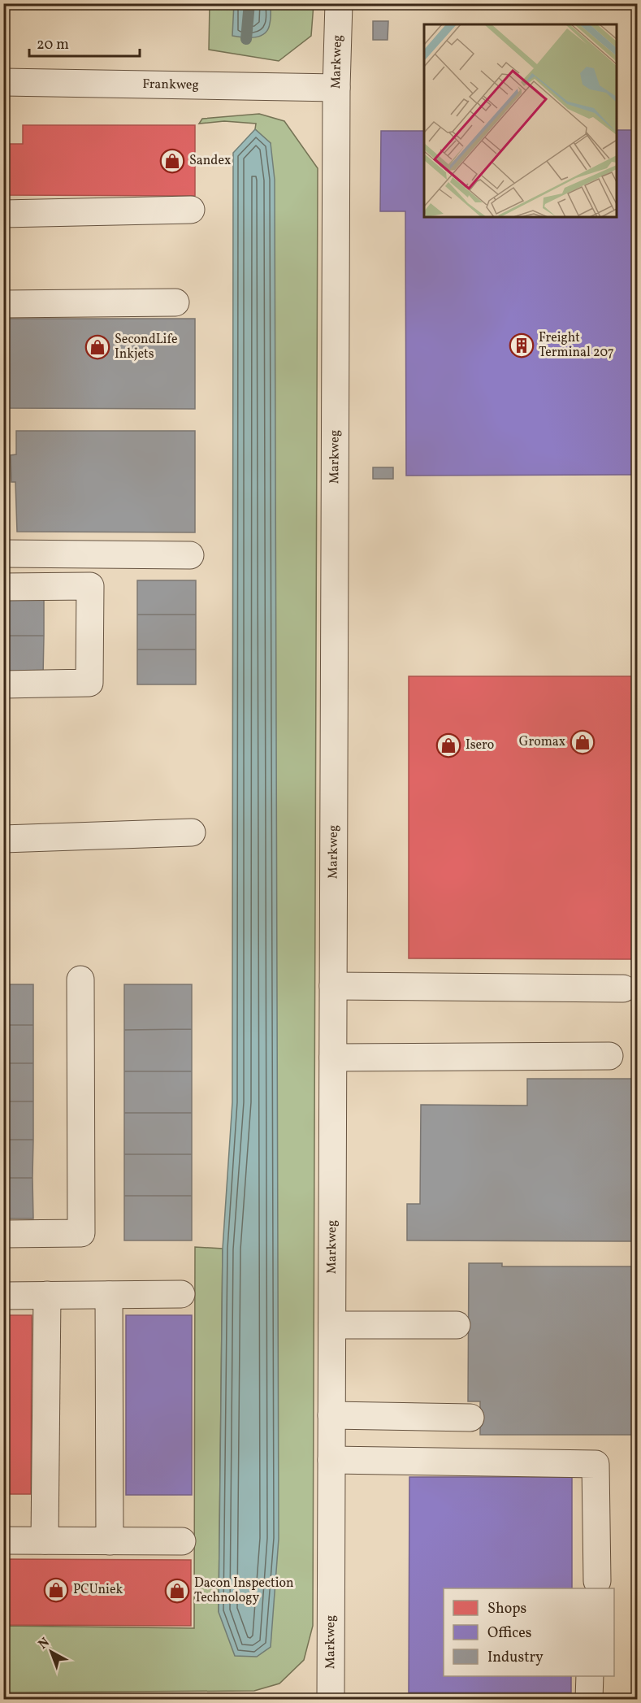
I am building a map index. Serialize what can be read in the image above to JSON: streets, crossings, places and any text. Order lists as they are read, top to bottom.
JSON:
{
  "streets": {
    "street": ["Markweg", "Frankweg"]
  },
  "crossings": [
    ["Markweg", "Frankweg"]
  ],
  "places": {
    "shop": [
      "Sandex",
      "SecondLife Inkjets",
      "Gromax",
      "Isero",
      "PCUniek",
      "Dacon Inspection Technology"
    ],
    "building": ["Freight Terminal 207"]
  },
  "legend": ["Shops", "Offices", "Industry"],
  "scale_bar": "20 m",
  "north": "top left"
}
